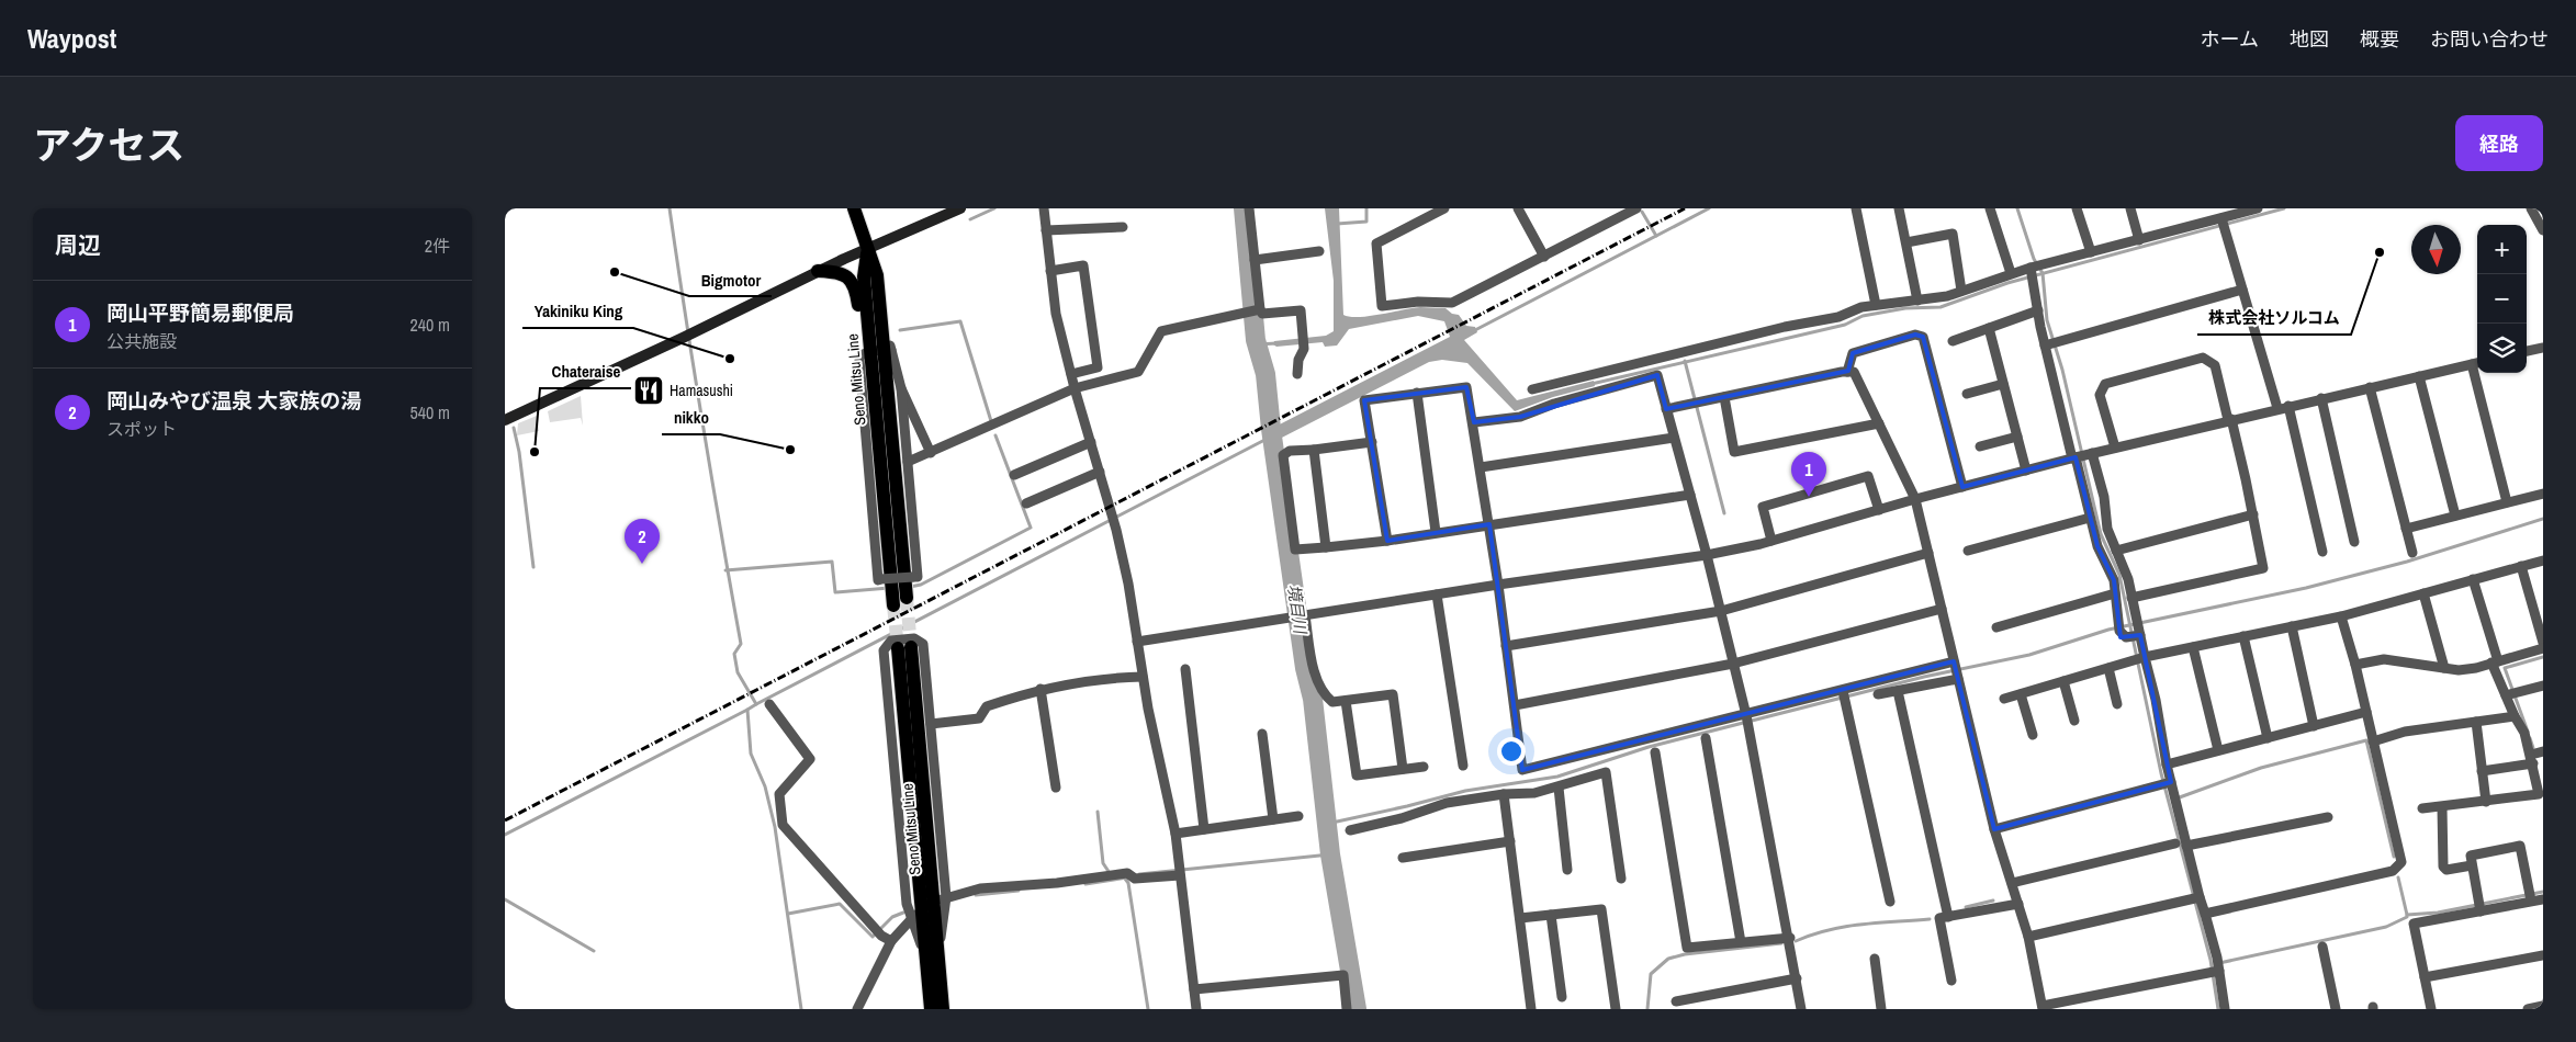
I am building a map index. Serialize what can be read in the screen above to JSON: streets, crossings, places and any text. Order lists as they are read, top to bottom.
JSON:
{
  "streets": {
    "main road": ["Seno Mitsu Line"]
  },
  "water": ["境目川"],
  "places": {
    "other": [
      "株式会社ソルコム",
      "Bigmotor",
      "Yakiniku King",
      "nikko",
      "Chateraise"
    ],
    "restaurant": ["Hamasushi"]
  },
  "north": "bottom",
  "page": {
    "header": "Waypost",
    "nav": [
      "ホーム",
      "地図",
      "概要",
      "お問い合わせ"
    ],
    "title": "アクセス",
    "buttons": "経路",
    "heading": ["周辺", "2件"],
    "map_buttons": ["+", "−"],
    "list": [
      {
        "mark": "1",
        "name": "岡山平野簡易郵便局",
        "note": "公共施設",
        "value": "240 m"
      },
      {
        "mark": "2",
        "name": "岡山みやび温泉 大家族の湯",
        "note": "スポット",
        "value": "540 m"
      }
    ],
    "pins": ["1", "2"]
  }
}
